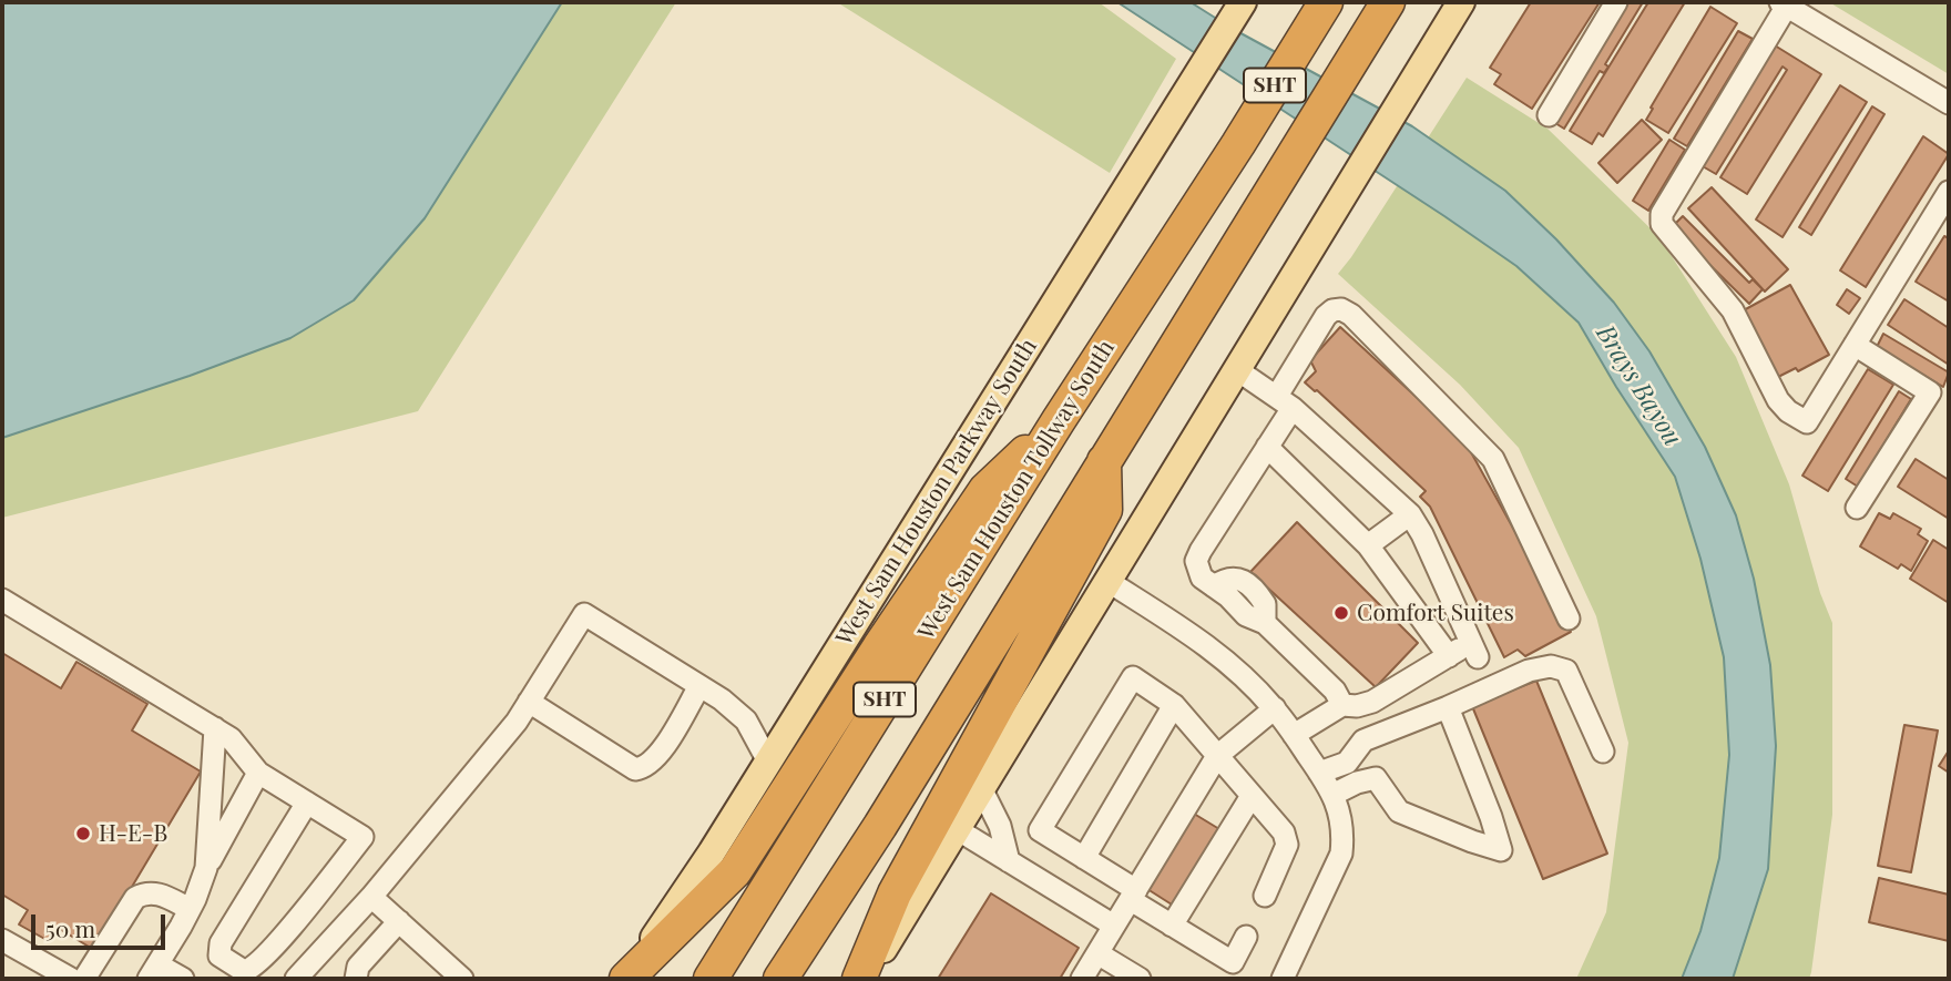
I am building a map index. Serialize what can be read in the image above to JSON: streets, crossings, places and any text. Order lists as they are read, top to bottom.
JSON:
{
  "streets": {
    "highway": ["SHT", "West Sam Houston Tollway South"],
    "main road": ["West Sam Houston Parkway South"]
  },
  "water": ["Brays Bayou"],
  "places": ["Comfort Suites", "H-E-B"],
  "scale_bar": "50 m"
}
